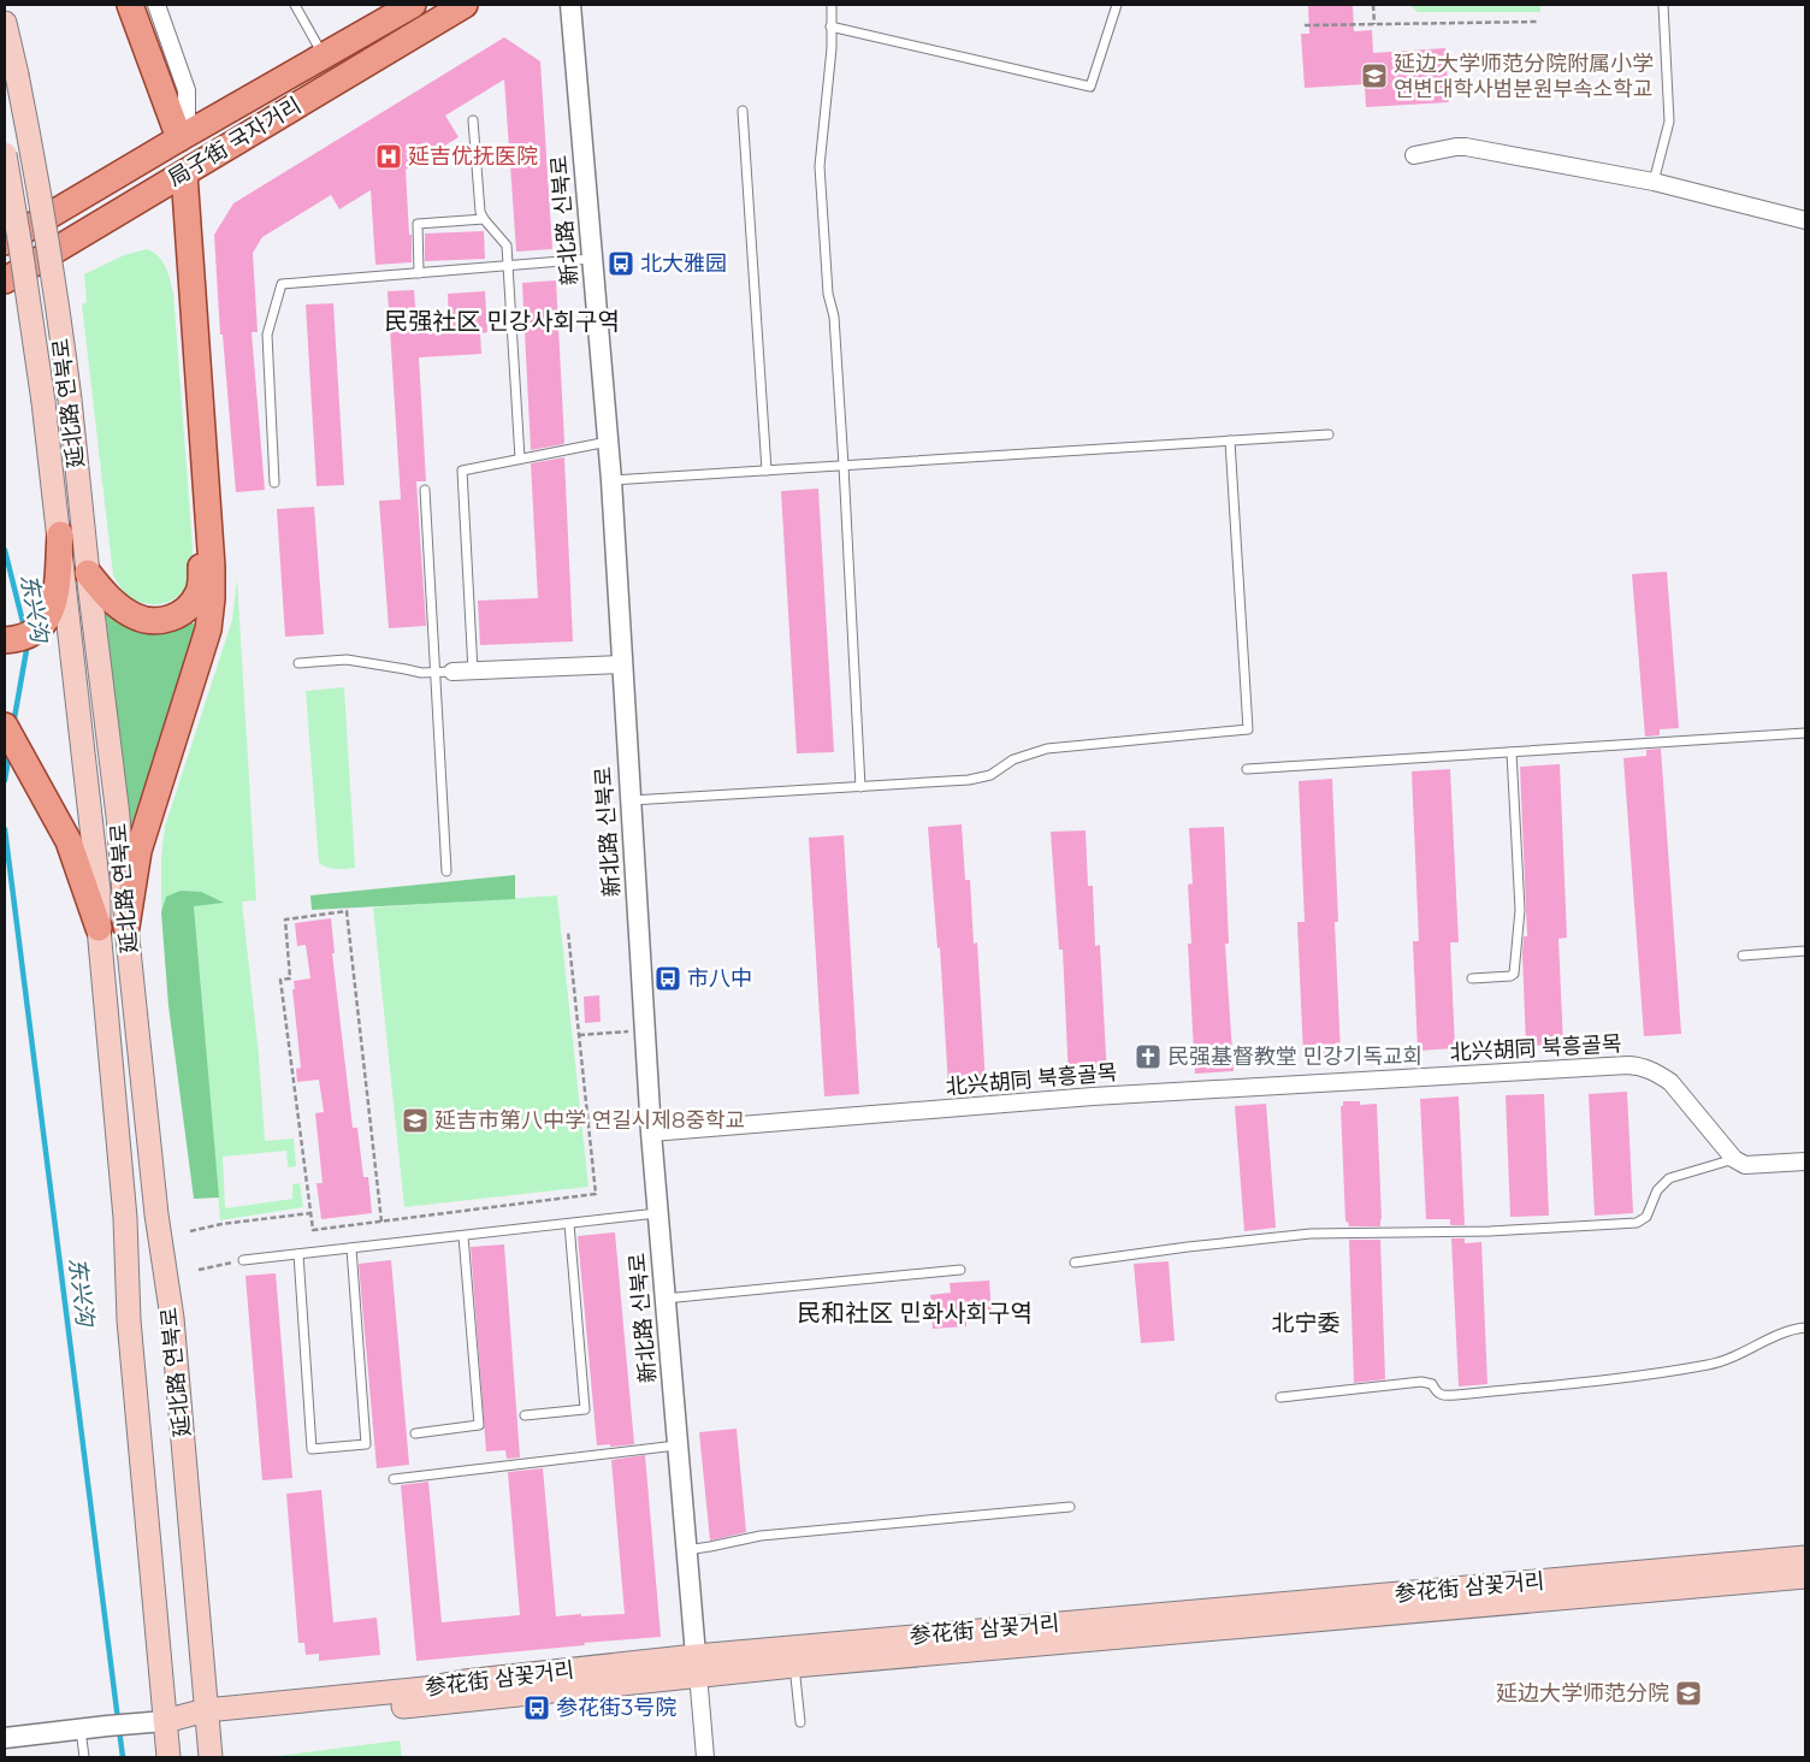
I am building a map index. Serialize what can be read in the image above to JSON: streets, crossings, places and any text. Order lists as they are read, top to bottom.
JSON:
{
  "streets": {
    "main road": ["局子街 국자거리", "延北路 연북로", "参花街 삼꽃거리"],
    "street": ["新北路 신북로", "北兴胡同 북흥골목"]
  },
  "crossings": [
    ["新北路 신북로", "北兴胡同 북흥골목"],
    ["新北路 신북로", "参花街 삼꽃거리"],
    ["延北路 연북로", "参花街 삼꽃거리"]
  ],
  "districts": ["民强社区 민강사회구역", "民和社区 민화사회구역", "北宁委"],
  "water": ["东兴沟"],
  "places": {
    "school or university": ["延边大学师范分院附属小学 연변대학사범분원부속소학교", "延吉市第八中学 연길시제8중학교", "延边大学师范分院"],
    "hospital": ["延吉优抚医院"],
    "bus stop": ["北大雅园", "市八中", "参花街3号院"],
    "church": ["民强基督教堂 민강기독교회"]
  }
}
